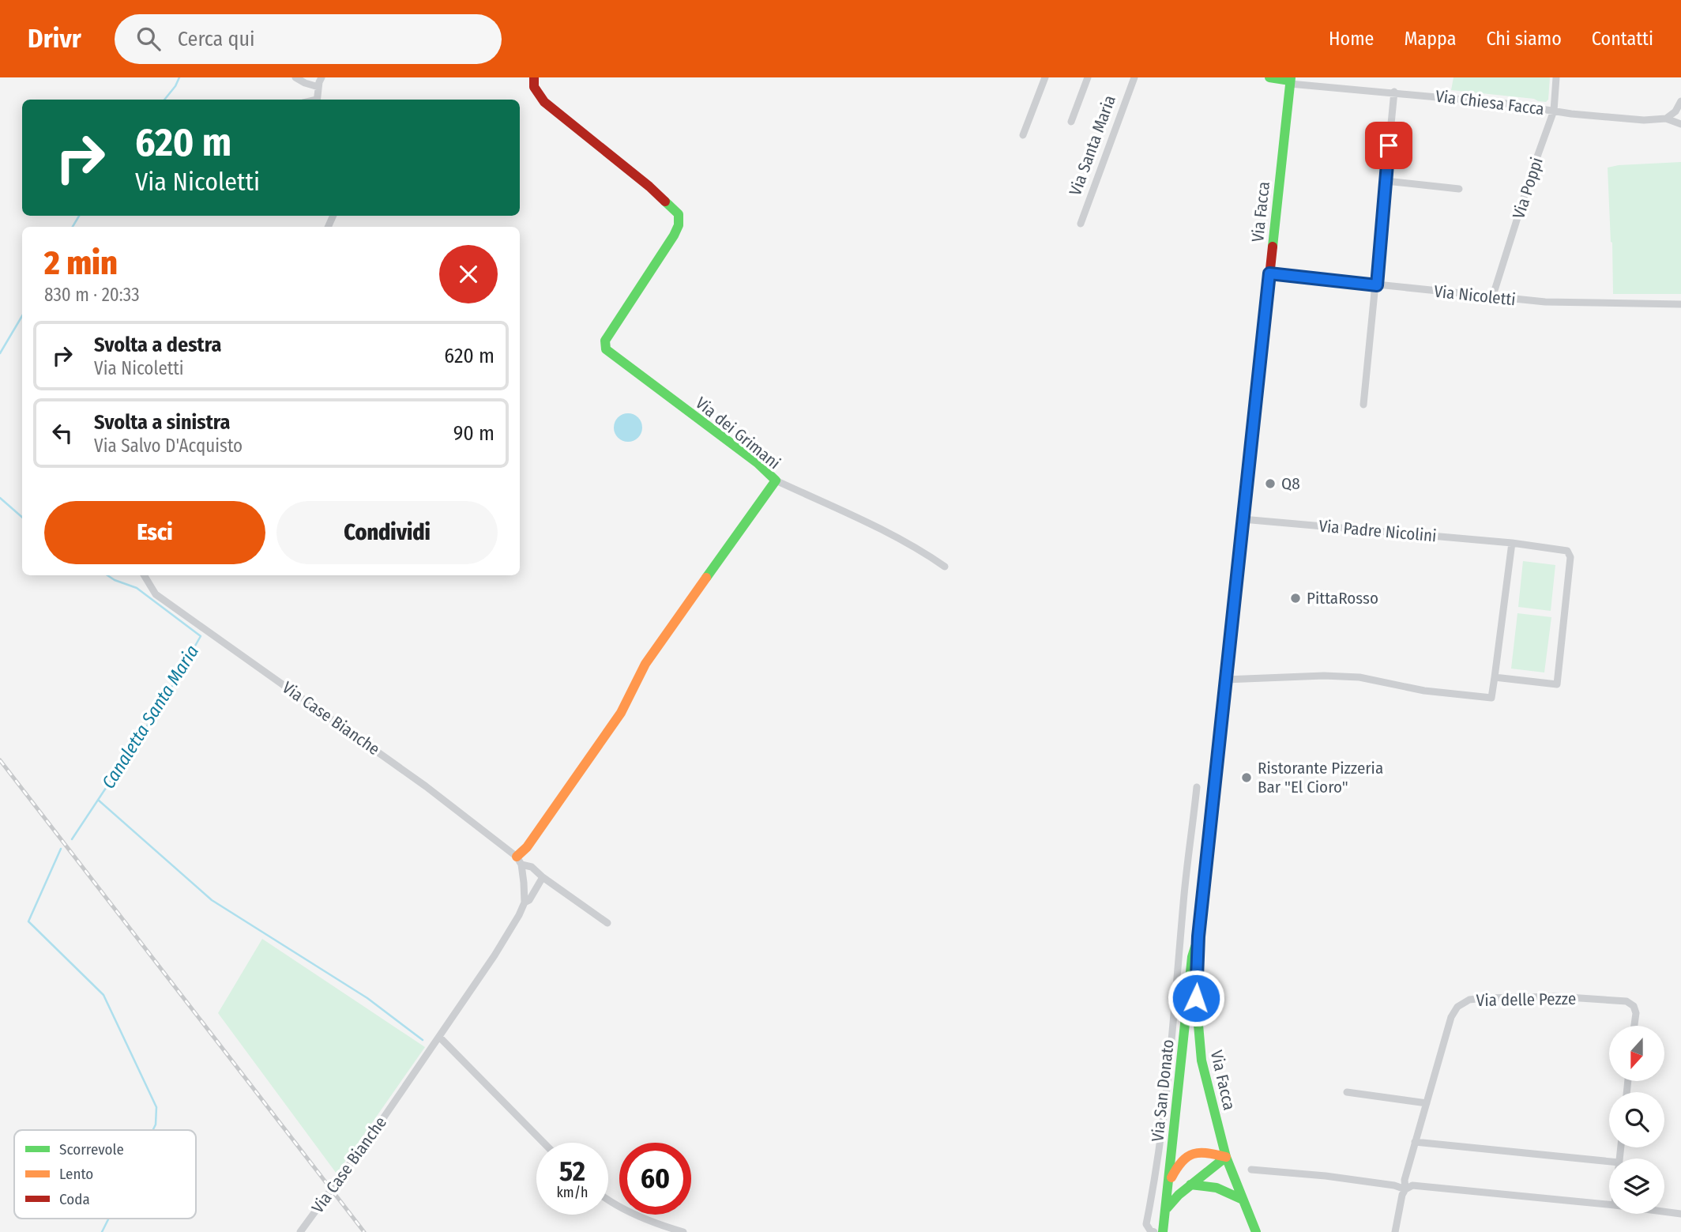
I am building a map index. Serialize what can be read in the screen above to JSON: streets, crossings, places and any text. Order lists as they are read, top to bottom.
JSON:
{
  "streets": {
    "street": [
      "Via Chiesa Facca",
      "Via Santa Maria",
      "Via Poppi",
      "Via Facca",
      "Via Nicoletti",
      "Via dei Grimani",
      "Via Padre Nicolini",
      "Via Case Bianche",
      "Via delle Pezze",
      "Via San Donato"
    ]
  },
  "crossings": [
    ["Via Chiesa Facca", "Via Poppi"],
    ["Via Chiesa Facca", "Via Facca"],
    ["Via Poppi", "Via Nicoletti"],
    ["Via Facca", "Via Nicoletti"],
    ["Via Facca", "Via Padre Nicolini"],
    ["Via Facca", "Via San Donato"],
    ["Via dei Grimani", "Via Case Bianche"]
  ],
  "water": ["Canaletta Santa Maria"],
  "places": ["Q8", "PittaRosso", "Ristorante Pizzeria Bar \"El Cioro\""],
  "legend": ["Scorrevole", "Lento", "Coda"],
  "north": "bottom",
  "page": {
    "header": "Drivr",
    "search": "Cerca qui",
    "nav": [
      "Home",
      "Mappa",
      "Chi siamo",
      "Contatti"
    ],
    "turn": ["620 m", "Via Nicoletti"],
    "heading": ["2 min", "830 m · 20:33"],
    "list": [
      {
        "name": "Svolta a destra",
        "note": "Via Nicoletti",
        "value": "620 m"
      },
      {
        "name": "Svolta a sinistra",
        "note": "Via Salvo D'Acquisto",
        "value": "90 m"
      }
    ],
    "buttons": ["Esci", "Condividi"],
    "speed": "52 km/h",
    "limit": "60"
  }
}
